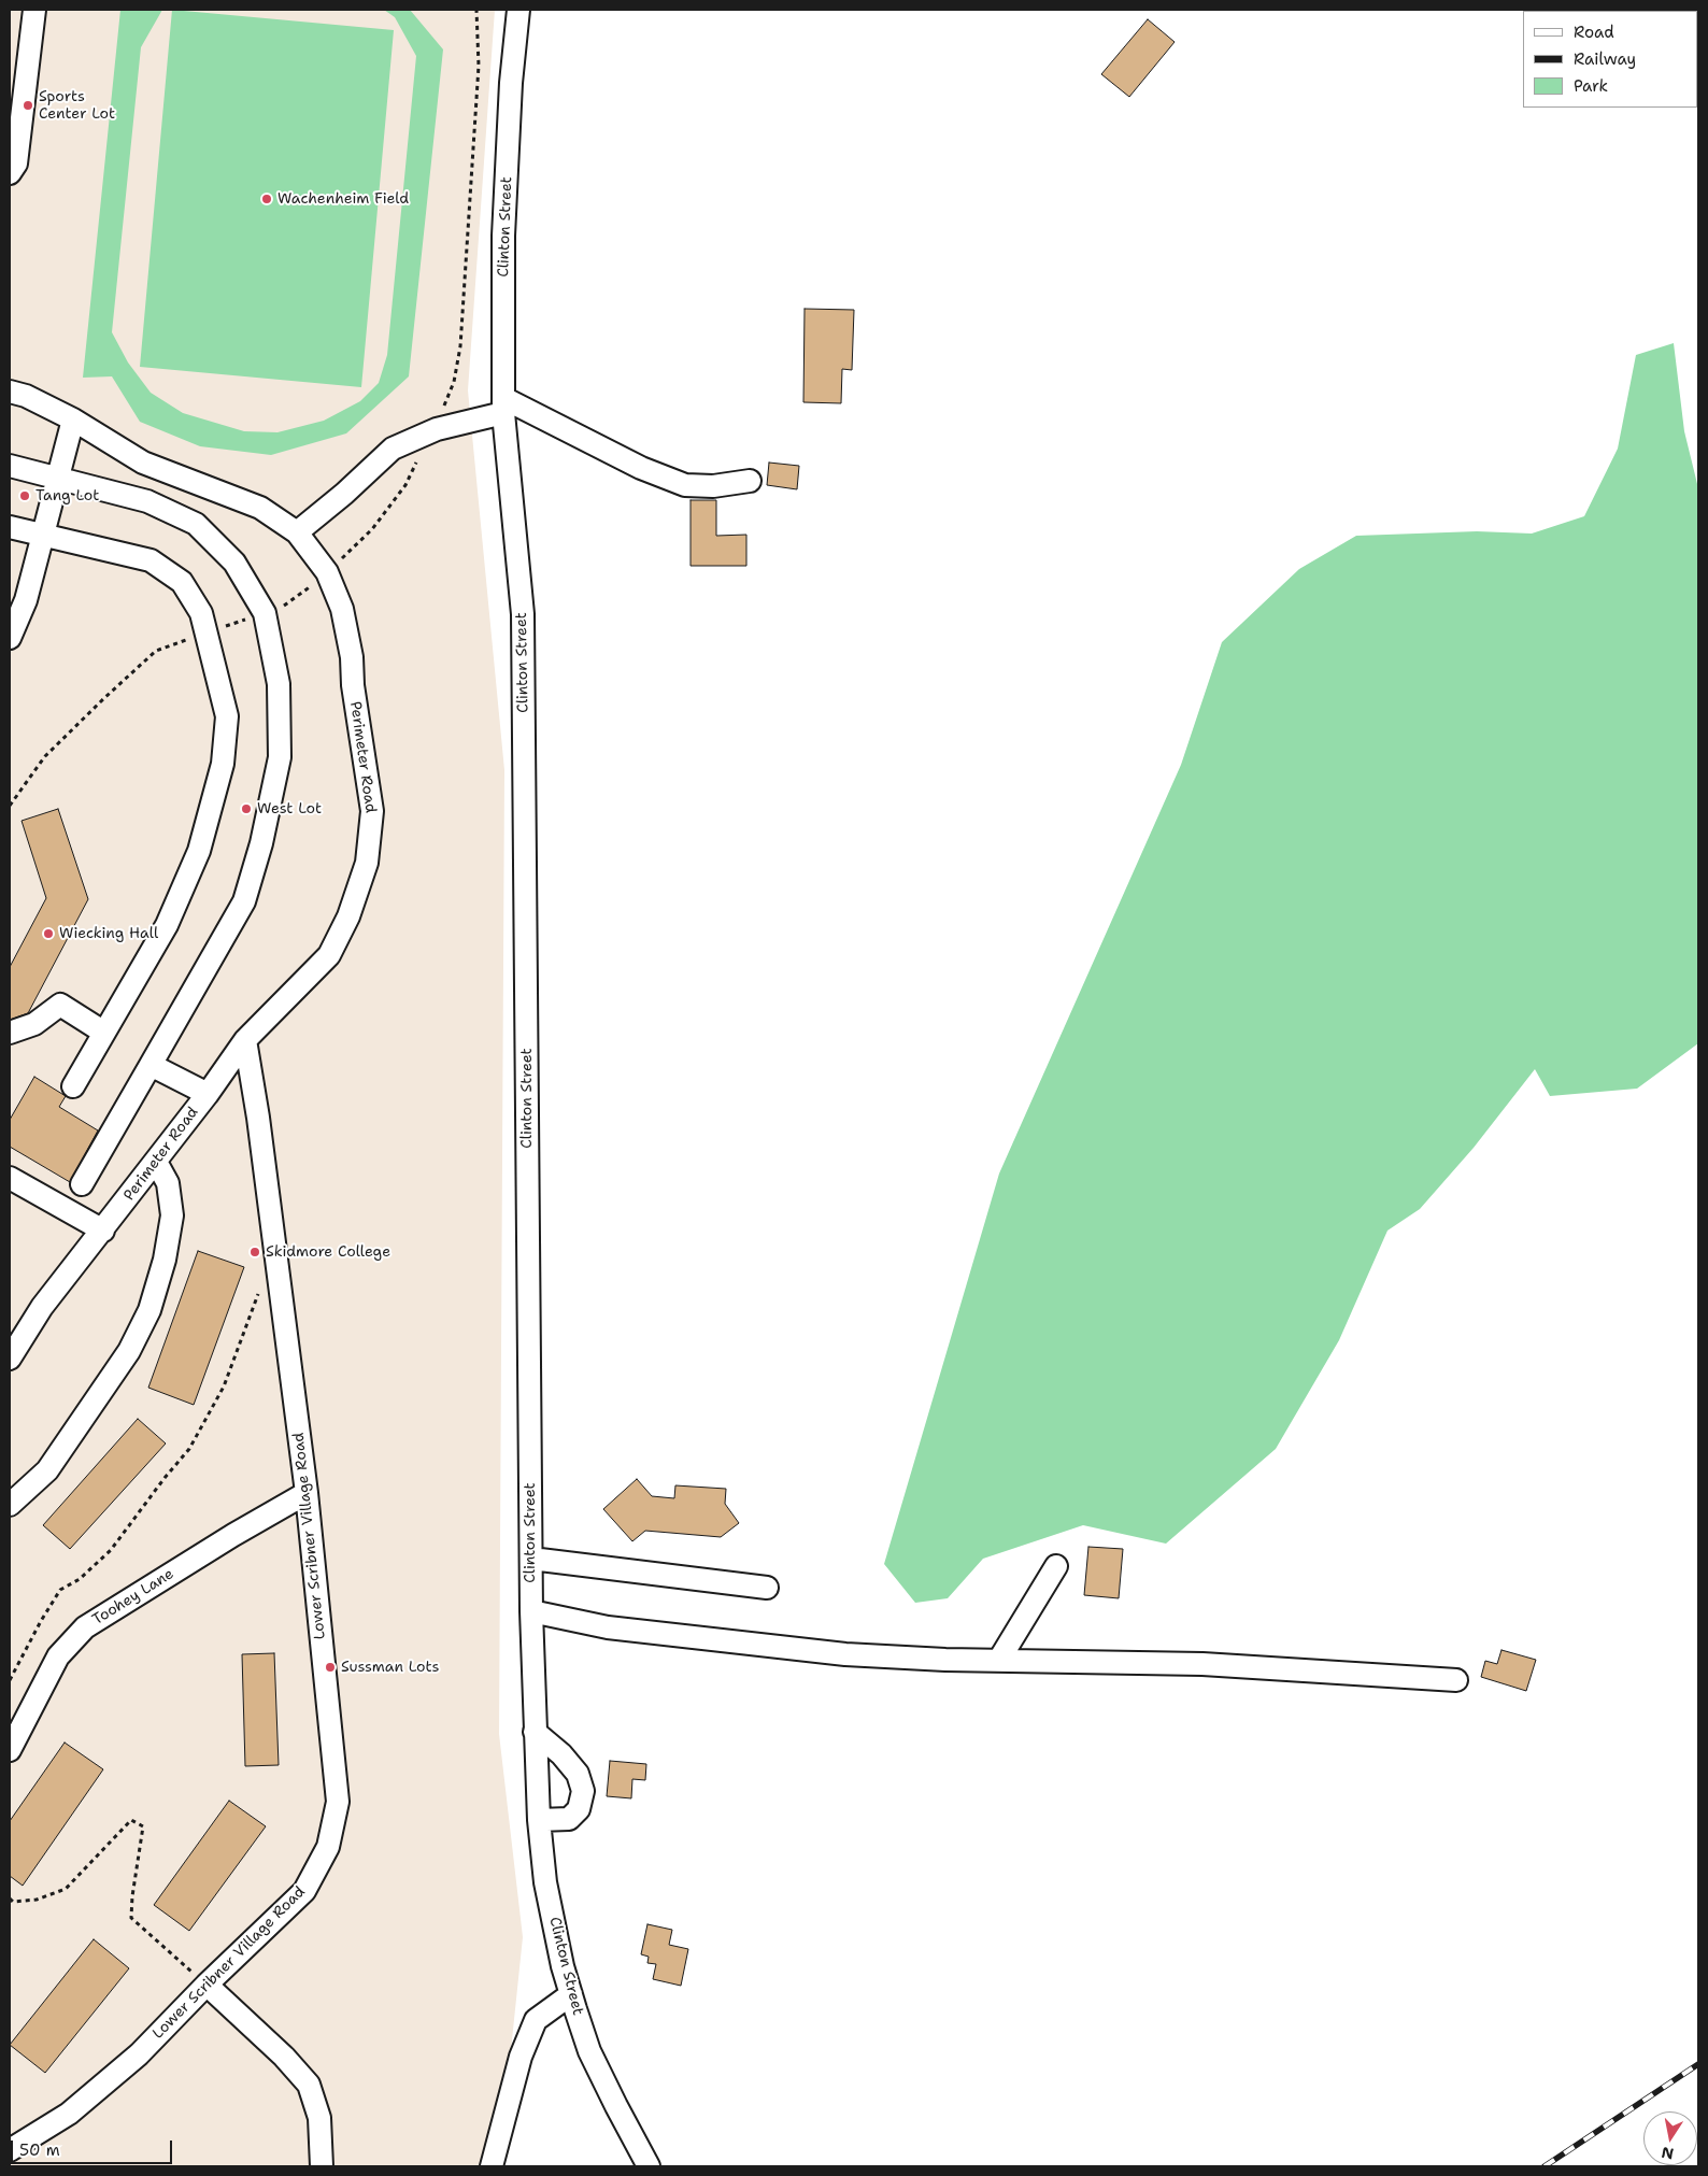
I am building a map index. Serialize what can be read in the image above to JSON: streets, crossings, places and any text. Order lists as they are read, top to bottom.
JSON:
{
  "streets": {
    "street": [
      "Clinton Street",
      "Perimeter Road",
      "Lower Scribner Village Road",
      "Toohey Lane"
    ]
  },
  "crossings": [
    ["Perimeter Road", "Lower Scribner Village Road"],
    ["Lower Scribner Village Road", "Toohey Lane"]
  ],
  "places": [
    "Sports Center Lot",
    "Wachenheim Field",
    "Tang Lot",
    "West Lot",
    "Wiecking Hall",
    "Skidmore College",
    "Sussman Lots"
  ],
  "legend": ["Road", "Railway", "Park"],
  "scale_bar": "50 m",
  "north": "bottom"
}
